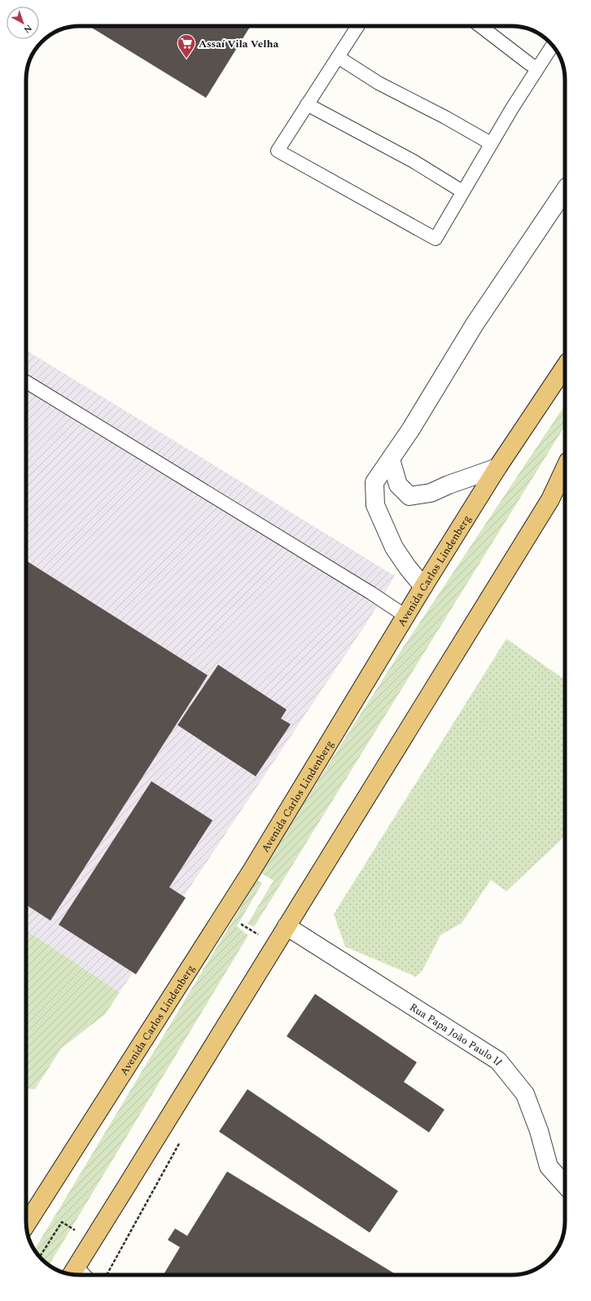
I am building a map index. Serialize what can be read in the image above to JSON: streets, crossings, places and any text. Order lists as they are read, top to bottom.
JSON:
{
  "streets": {
    "main road": ["Avenida Carlos Lindenberg"],
    "street": ["Rua Papa João Paulo II"]
  },
  "places": {
    "supermarket": ["Assaí Vila Velha"]
  },
  "north": "bottom right"
}
